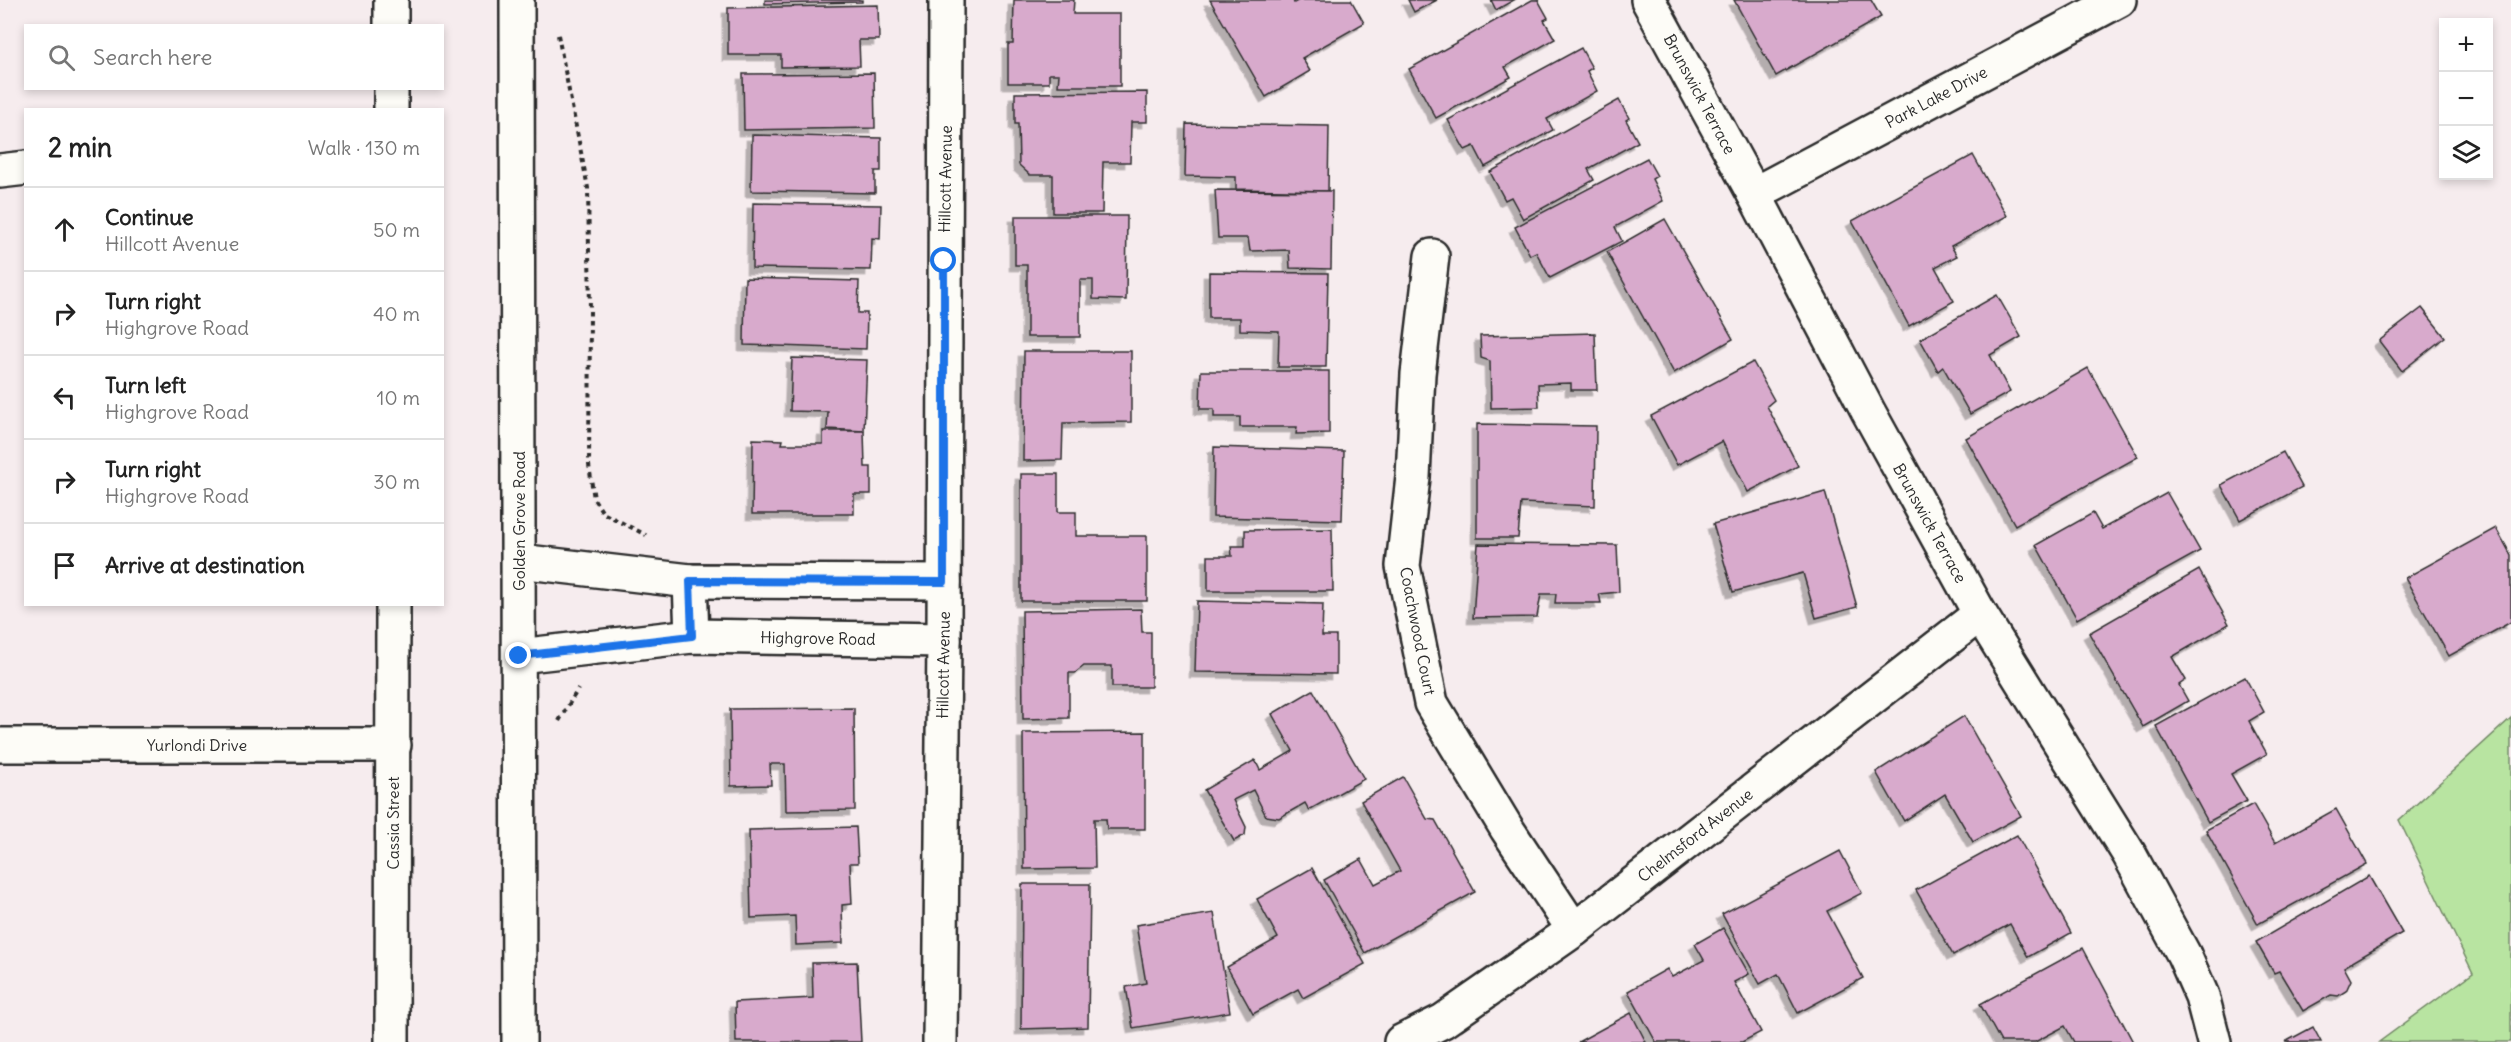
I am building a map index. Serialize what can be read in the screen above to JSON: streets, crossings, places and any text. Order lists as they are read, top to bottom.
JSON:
{
  "streets": {
    "street": [
      "Brunswick Terrace",
      "Park Lake Drive",
      "Hillcott Avenue",
      "Golden Grove Road",
      "Coachwood Court",
      "Highgrove Road",
      "Yurlondi Drive",
      "Cassia Street",
      "Chelmsford Avenue"
    ]
  },
  "crossings": [
    ["Brunswick Terrace", "Park Lake Drive"],
    ["Brunswick Terrace", "Chelmsford Avenue"],
    ["Hillcott Avenue", "Highgrove Road"],
    ["Golden Grove Road", "Highgrove Road"],
    ["Coachwood Court", "Chelmsford Avenue"],
    ["Yurlondi Drive", "Cassia Street"]
  ],
  "page": {
    "map_buttons": ["+", "−"],
    "search": "Search here",
    "heading": ["2 min", "Walk · 130 m"],
    "list": [
      ["Continue", "Hillcott Avenue", "50 m"],
      ["Turn right", "Highgrove Road", "40 m"],
      ["Turn left", "Highgrove Road", "10 m"],
      ["Turn right", "Highgrove Road", "30 m"],
      "Arrive at destination"
    ]
  }
}
